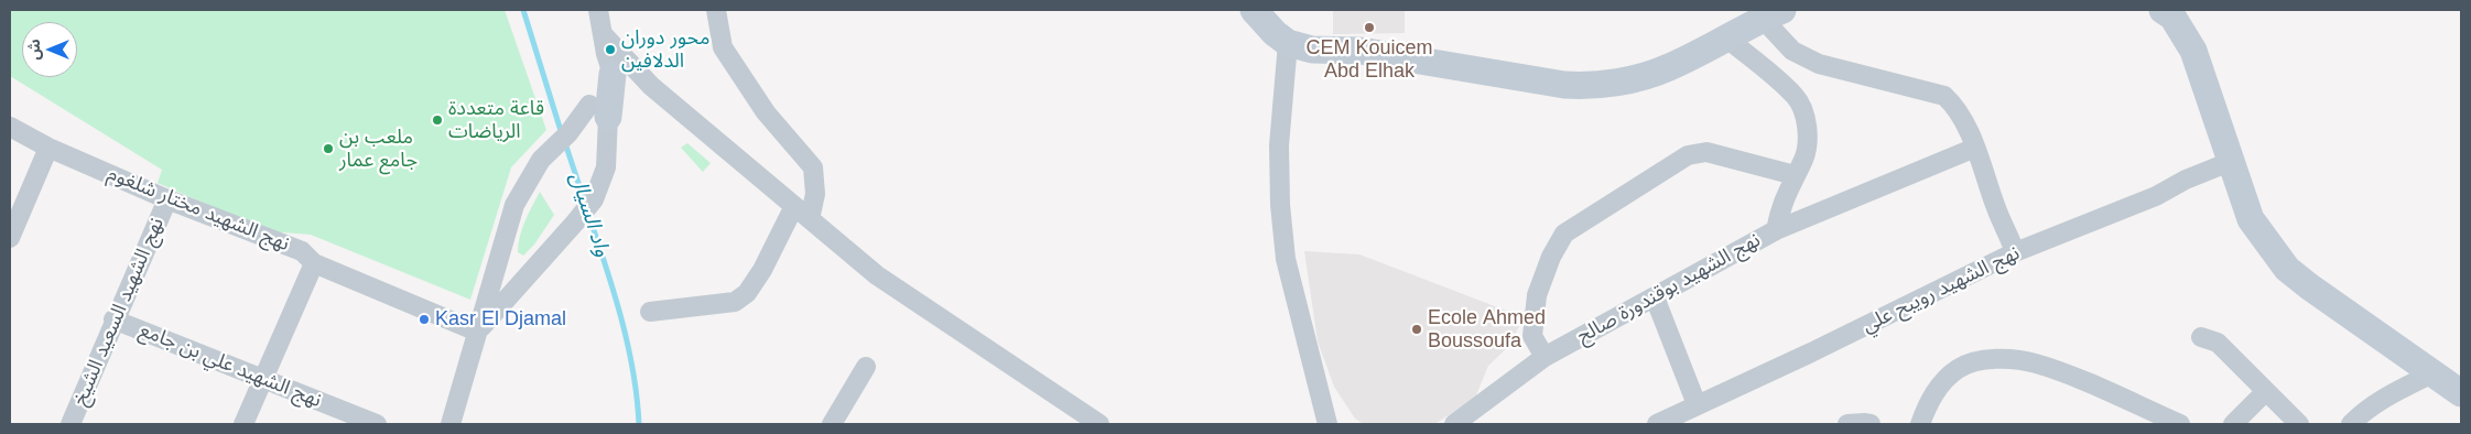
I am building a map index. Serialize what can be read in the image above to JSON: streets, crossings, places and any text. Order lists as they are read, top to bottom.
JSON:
{
  "streets": {
    "street": [
      "نهج الشهيد مختار شلغوم",
      "نهج الشهيد بوقندورة صالح",
      "نهج الشهيد رويبح علي",
      "نهج الشهيد السعيد الشيخ",
      "نهج الشهيد علي بن جامع"
    ]
  },
  "crossings": [
    ["نهج الشهيد مختار شلغوم", "نهج الشهيد السعيد الشيخ"],
    ["نهج الشهيد السعيد الشيخ", "نهج الشهيد علي بن جامع"]
  ],
  "water": ["واد السيال"],
  "places": [
    "CEM Kouicem Abd Elhak",
    "محور دوران الدلافين",
    "قاعة متعددة الرياضات",
    "ملعب بن جامع عمار",
    "Kasr El Djamal",
    "Ecole Ahmed Boussoufa"
  ],
  "north": "left"
}
